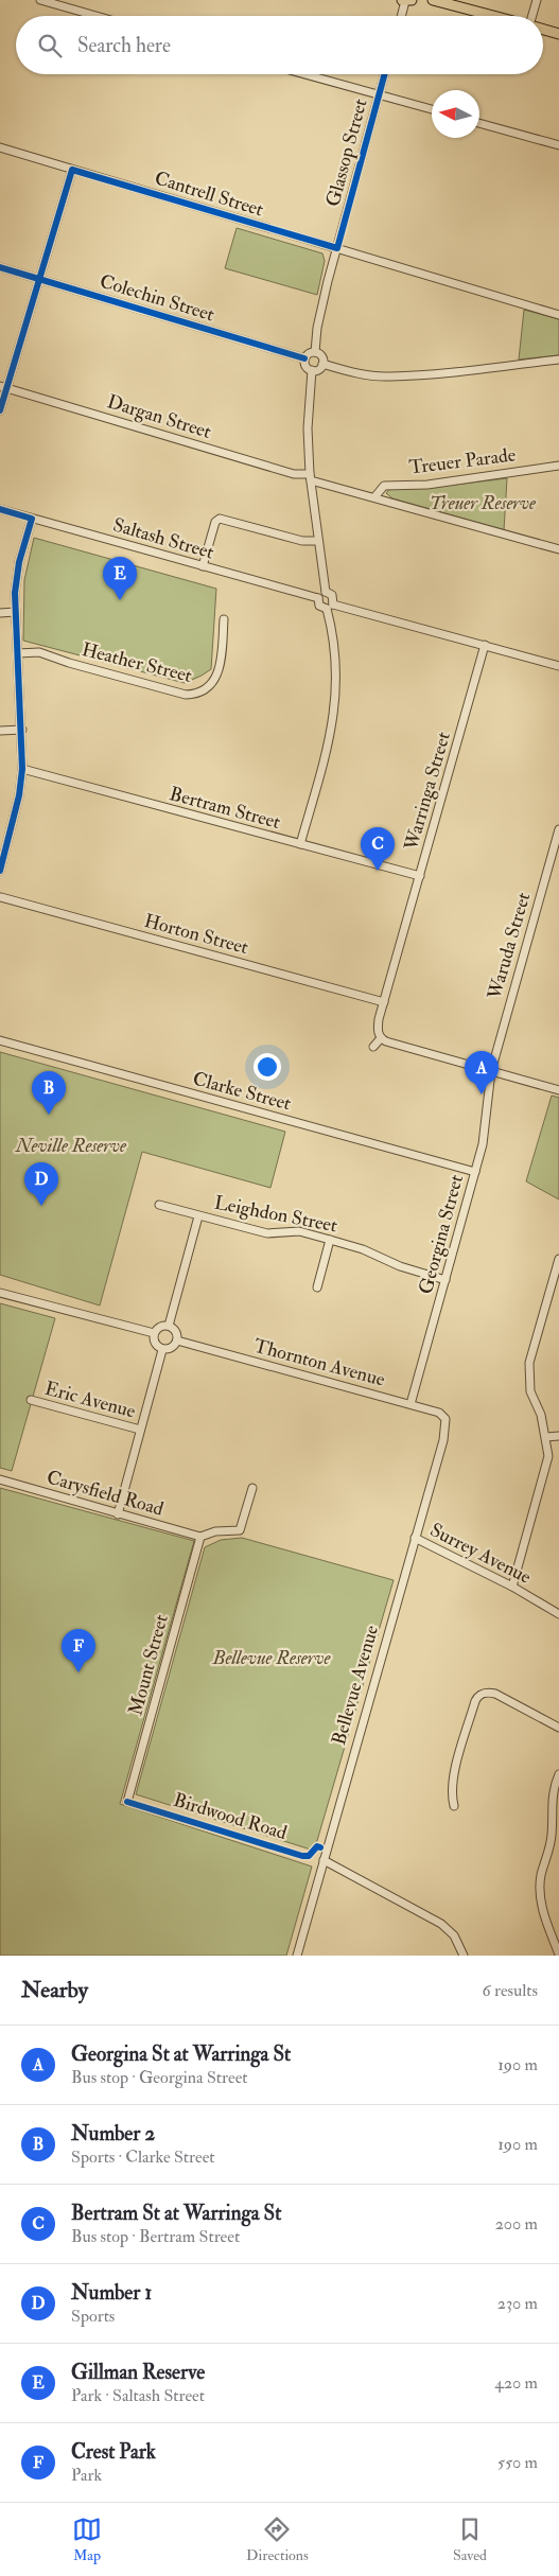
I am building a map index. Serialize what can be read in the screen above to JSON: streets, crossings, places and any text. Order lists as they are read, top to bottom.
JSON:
{
  "streets": {
    "street": [
      "Glassop Street",
      "Cantrell Street",
      "Colechin Street",
      "Dargan Street",
      "Treuer Parade",
      "Saltash Street",
      "Heather Street",
      "Warringa Street",
      "Bertram Street",
      "Horton Street",
      "Waruda Street",
      "Clarke Street",
      "Leighdon Street",
      "Georgina Street",
      "Thornton Avenue",
      "Eric Avenue",
      "Carysfield Road",
      "Surrey Avenue",
      "Mount Street",
      "Bellevue Avenue"
    ],
    "cycle path": ["Birdwood Road"]
  },
  "crossings": [
    ["Glassop Street", "Cantrell Street"],
    ["Glassop Street", "Colechin Street"],
    ["Dargan Street", "Treuer Parade"],
    ["Warringa Street", "Bertram Street"],
    ["Warringa Street", "Horton Street"],
    ["Waruda Street", "Georgina Street"],
    ["Clarke Street", "Georgina Street"],
    ["Leighdon Street", "Georgina Street"],
    ["Georgina Street", "Thornton Avenue"],
    ["Thornton Avenue", "Bellevue Avenue"],
    ["Carysfield Road", "Mount Street"],
    ["Surrey Avenue", "Bellevue Avenue"]
  ],
  "parks": ["Treuer Reserve", "Neville Reserve", "Bellevue Reserve"],
  "north": "left",
  "page": {
    "search": "Search here",
    "pins": [
      "E",
      "C",
      "A",
      "B",
      "D",
      "F"
    ],
    "heading": ["Nearby", "6 results"],
    "list": [
      {
        "mark": "A",
        "name": "Georgina St at Warringa St",
        "note": "Bus stop · Georgina Street",
        "value": "190 m"
      },
      {
        "mark": "B",
        "name": "Number 2",
        "note": "Sports · Clarke Street",
        "value": "190 m"
      },
      {
        "mark": "C",
        "name": "Bertram St at Warringa St",
        "note": "Bus stop · Bertram Street",
        "value": "200 m"
      },
      {
        "mark": "D",
        "name": "Number 1",
        "note": "Sports",
        "value": "230 m"
      },
      {
        "mark": "E",
        "name": "Gillman Reserve",
        "note": "Park · Saltash Street",
        "value": "420 m"
      },
      {
        "mark": "F",
        "name": "Crest Park",
        "note": "Park",
        "value": "550 m"
      }
    ],
    "nav": ["Map", "Directions", "Saved"]
  }
}
